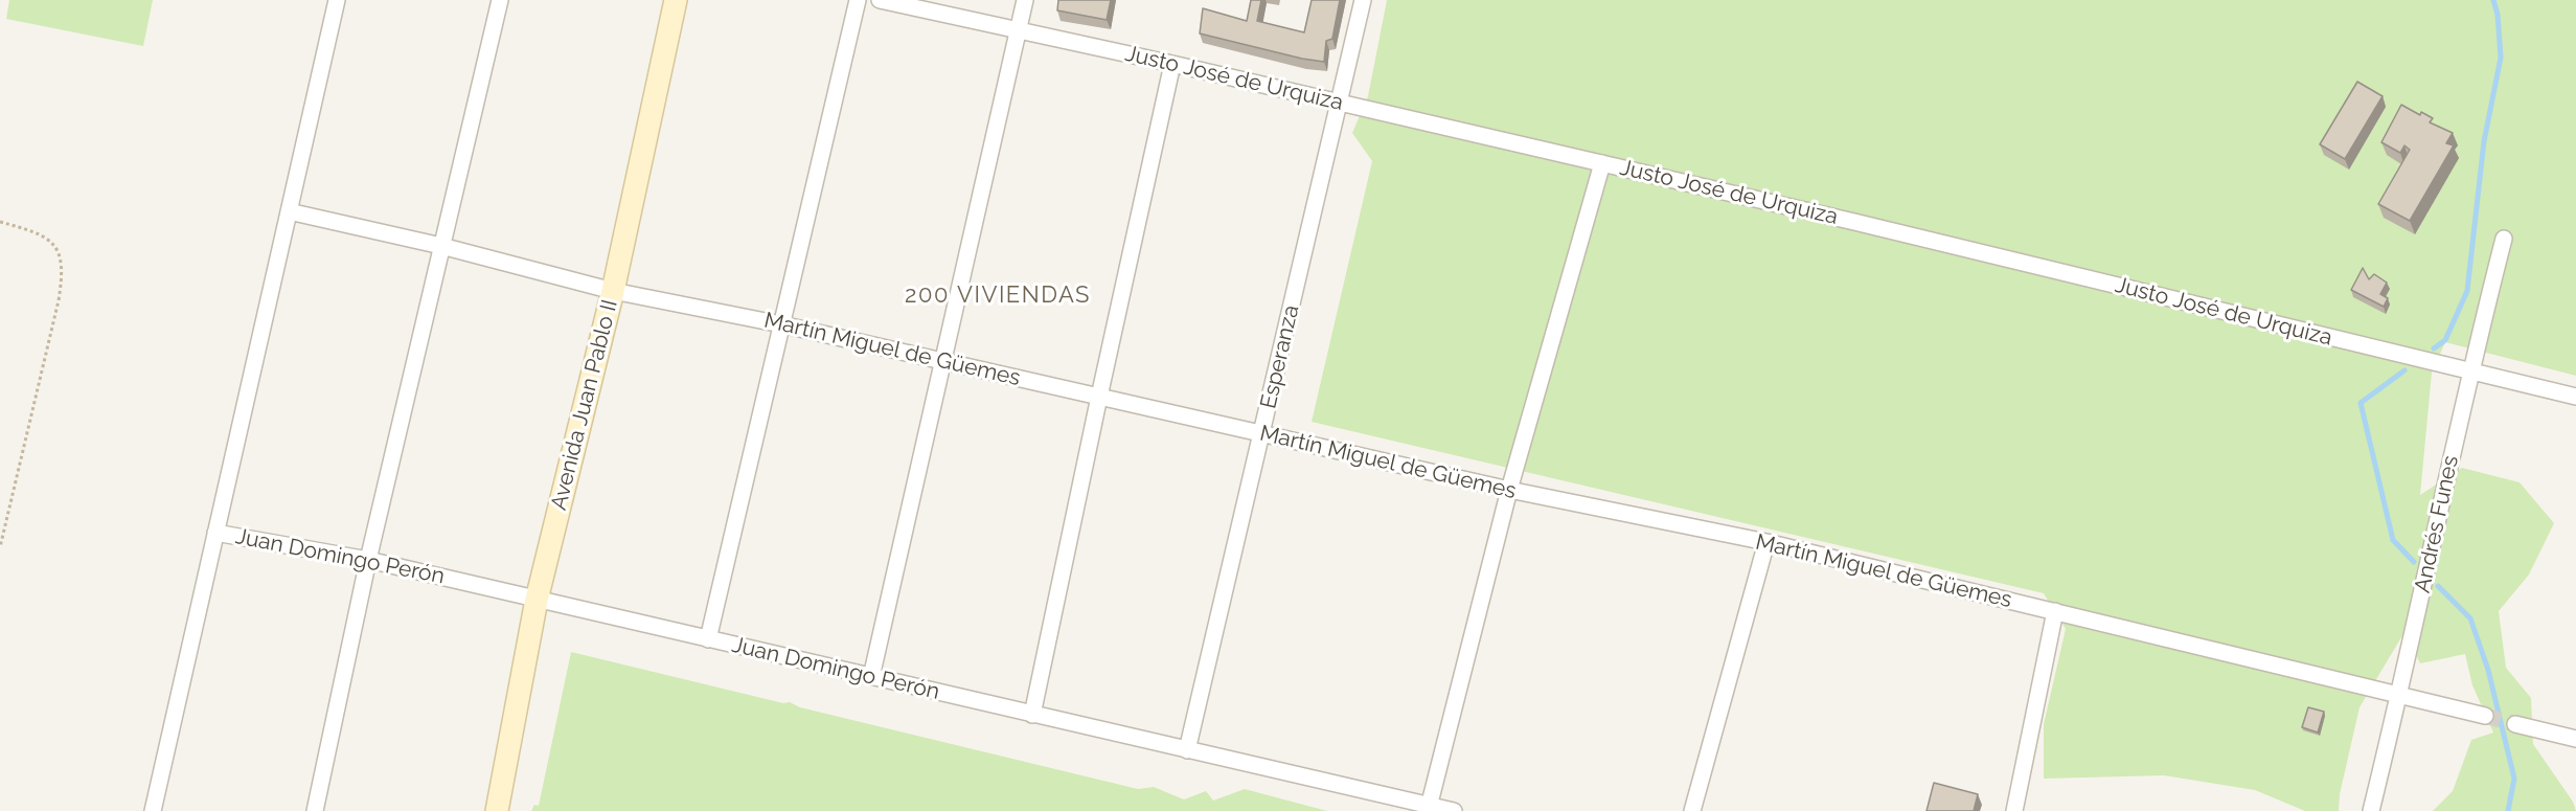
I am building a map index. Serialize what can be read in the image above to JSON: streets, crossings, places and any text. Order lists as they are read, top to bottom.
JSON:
{
  "streets": {
    "street": [
      "Justo José de Urquiza",
      "Martín Miguel de Güemes",
      "Esperanza",
      "Avenida Juan Pablo II",
      "Andrés Funes",
      "Juan Domingo Perón"
    ]
  },
  "crossings": [
    ["Justo José de Urquiza", "Esperanza"],
    ["Justo José de Urquiza", "Andrés Funes"],
    ["Martín Miguel de Güemes", "Esperanza"],
    ["Martín Miguel de Güemes", "Avenida Juan Pablo II"],
    ["Martín Miguel de Güemes", "Andrés Funes"],
    ["Esperanza", "Juan Domingo Perón"],
    ["Avenida Juan Pablo II", "Juan Domingo Perón"]
  ],
  "districts": ["200 VIVIENDAS"]
}
